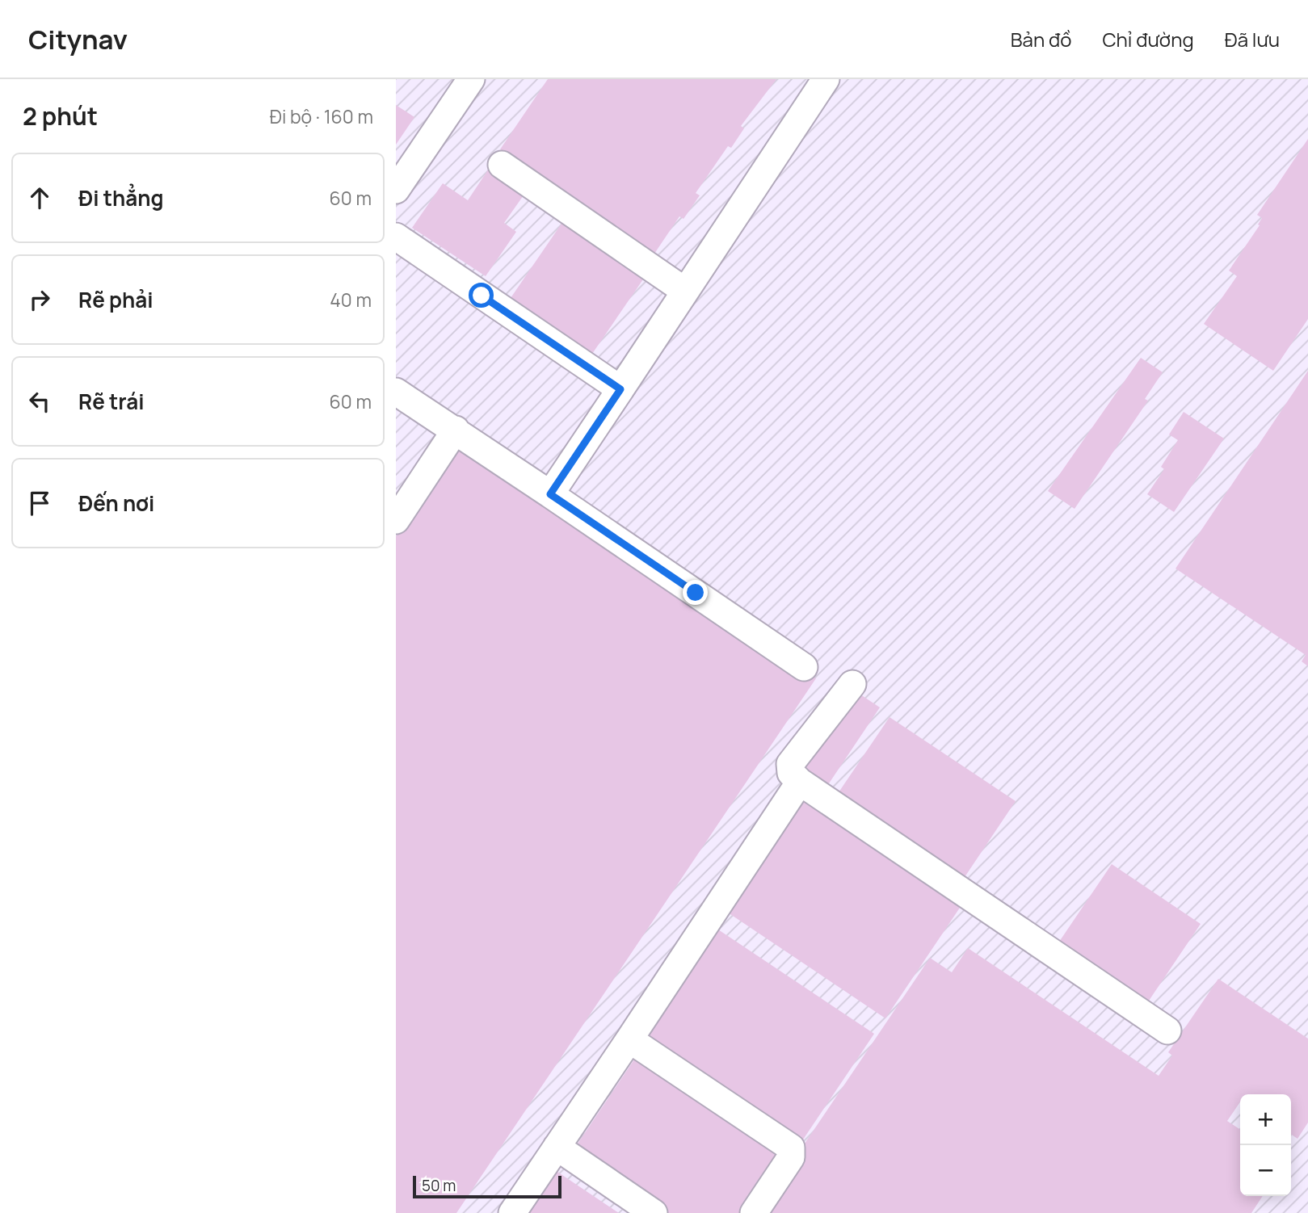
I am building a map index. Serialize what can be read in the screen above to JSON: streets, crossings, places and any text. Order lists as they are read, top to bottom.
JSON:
{
  "scale_bar": "50 m",
  "page": {
    "header": "Citynav",
    "nav": ["Bản đồ", "Chỉ đường", "Đã lưu"],
    "heading": ["2 phút", "Đi bộ · 160 m"],
    "list": [
      ["Đi thẳng", "60 m"],
      ["Rẽ phải", "40 m"],
      ["Rẽ trái", "60 m"],
      "Đến nơi"
    ],
    "map_buttons": ["+", "−"],
    "scale": "50 m"
  }
}
